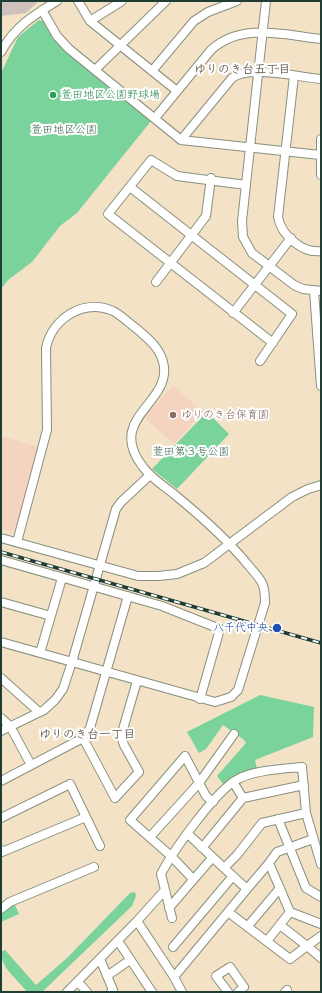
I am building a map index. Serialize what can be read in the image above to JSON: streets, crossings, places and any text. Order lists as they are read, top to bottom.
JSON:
{
  "districts": ["ゆりのき台五丁目", "ゆりのき台一丁目"],
  "parks": ["萱田地区公園", "萱田第３号公園"],
  "places": ["萱田地区公園野球場", "ゆりのき台保育園", "八千代中央"]
}
